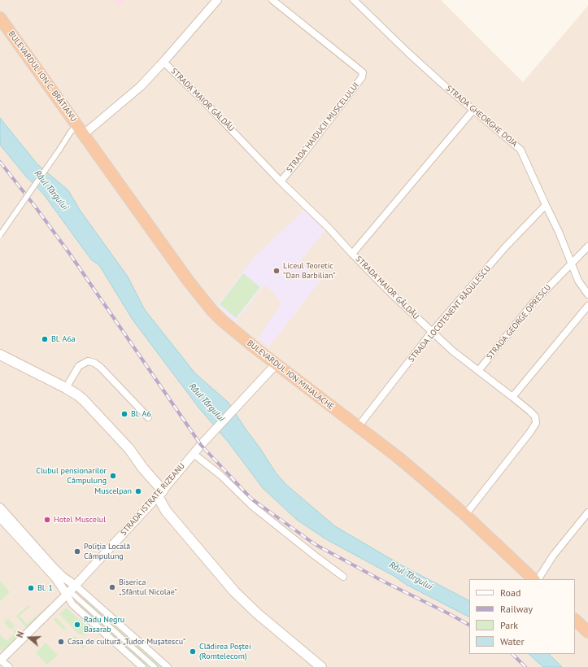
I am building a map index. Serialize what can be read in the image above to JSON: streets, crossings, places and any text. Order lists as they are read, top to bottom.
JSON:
{
  "streets": {
    "highway": ["BULEVARDUL ION C. BRĂTIANU", "BULEVARDUL ION MIHALACHE"],
    "street": [
      "STRADA MAIOR GÂLDĂU",
      "STRADA GHEORGHE DOJA",
      "STRADA HAIDUCII MUSCELULUI",
      "STRADA LOCOTENENT RĂDULESCU",
      "STRADA GEORGE OPRESCU",
      "STRADA ISTRATE RIZEANU"
    ]
  },
  "crossings": [
    ["BULEVARDUL ION C. BRĂTIANU", "BULEVARDUL ION MIHALACHE"],
    ["STRADA MAIOR GÂLDĂU", "STRADA HAIDUCII MUSCELULUI"],
    ["STRADA MAIOR GÂLDĂU", "STRADA LOCOTENENT RĂDULESCU"],
    ["STRADA MAIOR GÂLDĂU", "STRADA GEORGE OPRESCU"],
    ["STRADA MAIOR GÂLDĂU", "BULEVARDUL ION MIHALACHE"],
    ["STRADA GHEORGHE DOJA", "STRADA LOCOTENENT RĂDULESCU"],
    ["STRADA GHEORGHE DOJA", "STRADA GEORGE OPRESCU"],
    ["STRADA LOCOTENENT RĂDULESCU", "BULEVARDUL ION MIHALACHE"],
    ["BULEVARDUL ION MIHALACHE", "STRADA ISTRATE RIZEANU"]
  ],
  "water": ["Râul Târgului"],
  "places": [
    "Liceul Teoretic ”Dan Barbilian”",
    "Bl. A6a",
    "Bl. A6",
    "Clubul pensionarilor Câmpulung",
    "Muscelpan",
    "Hotel Muscelul",
    "Poliția Locală Câmpulung",
    "Biserica „Sfântul Nicolae”",
    "Bl. 1",
    "Radu Negru Basarab",
    "Casa de cultură „Tudor Mușatescu”",
    "Clădirea Poștei (Romtelecom)"
  ],
  "legend": [
    "Road",
    "Railway",
    "Park",
    "Water"
  ],
  "north": "left"
}
